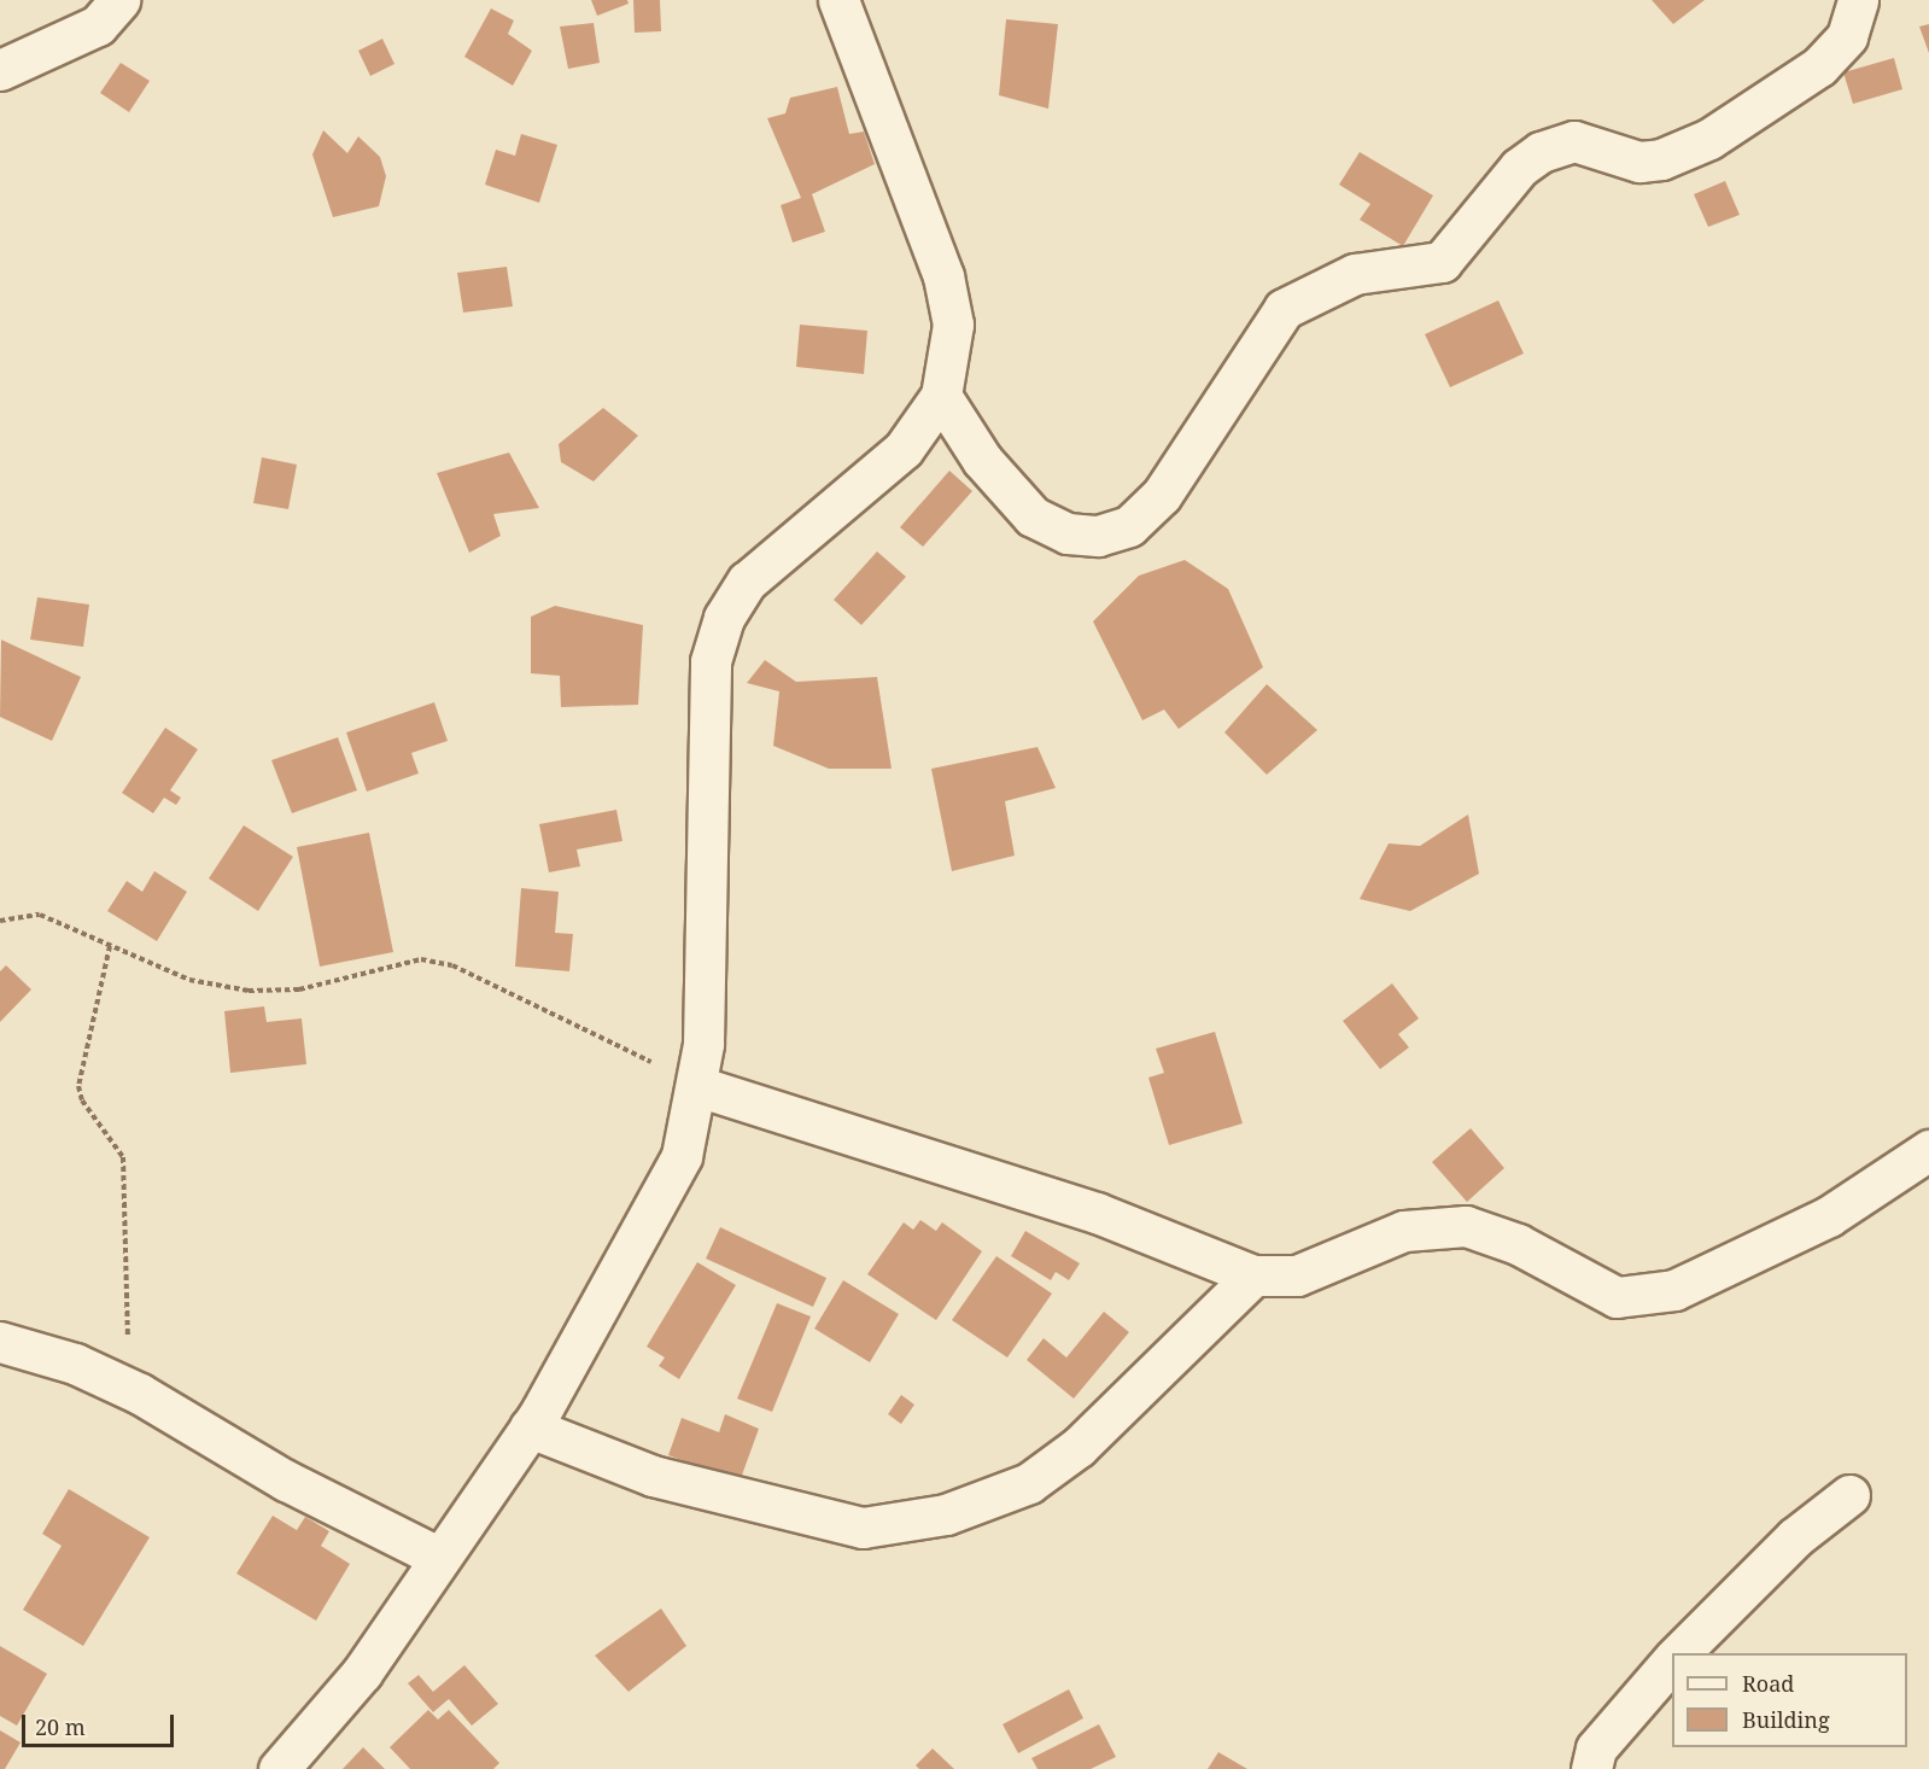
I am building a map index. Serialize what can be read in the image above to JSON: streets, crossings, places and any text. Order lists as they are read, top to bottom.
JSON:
{
  "legend": ["Road", "Building"],
  "scale_bar": "20 m"
}
